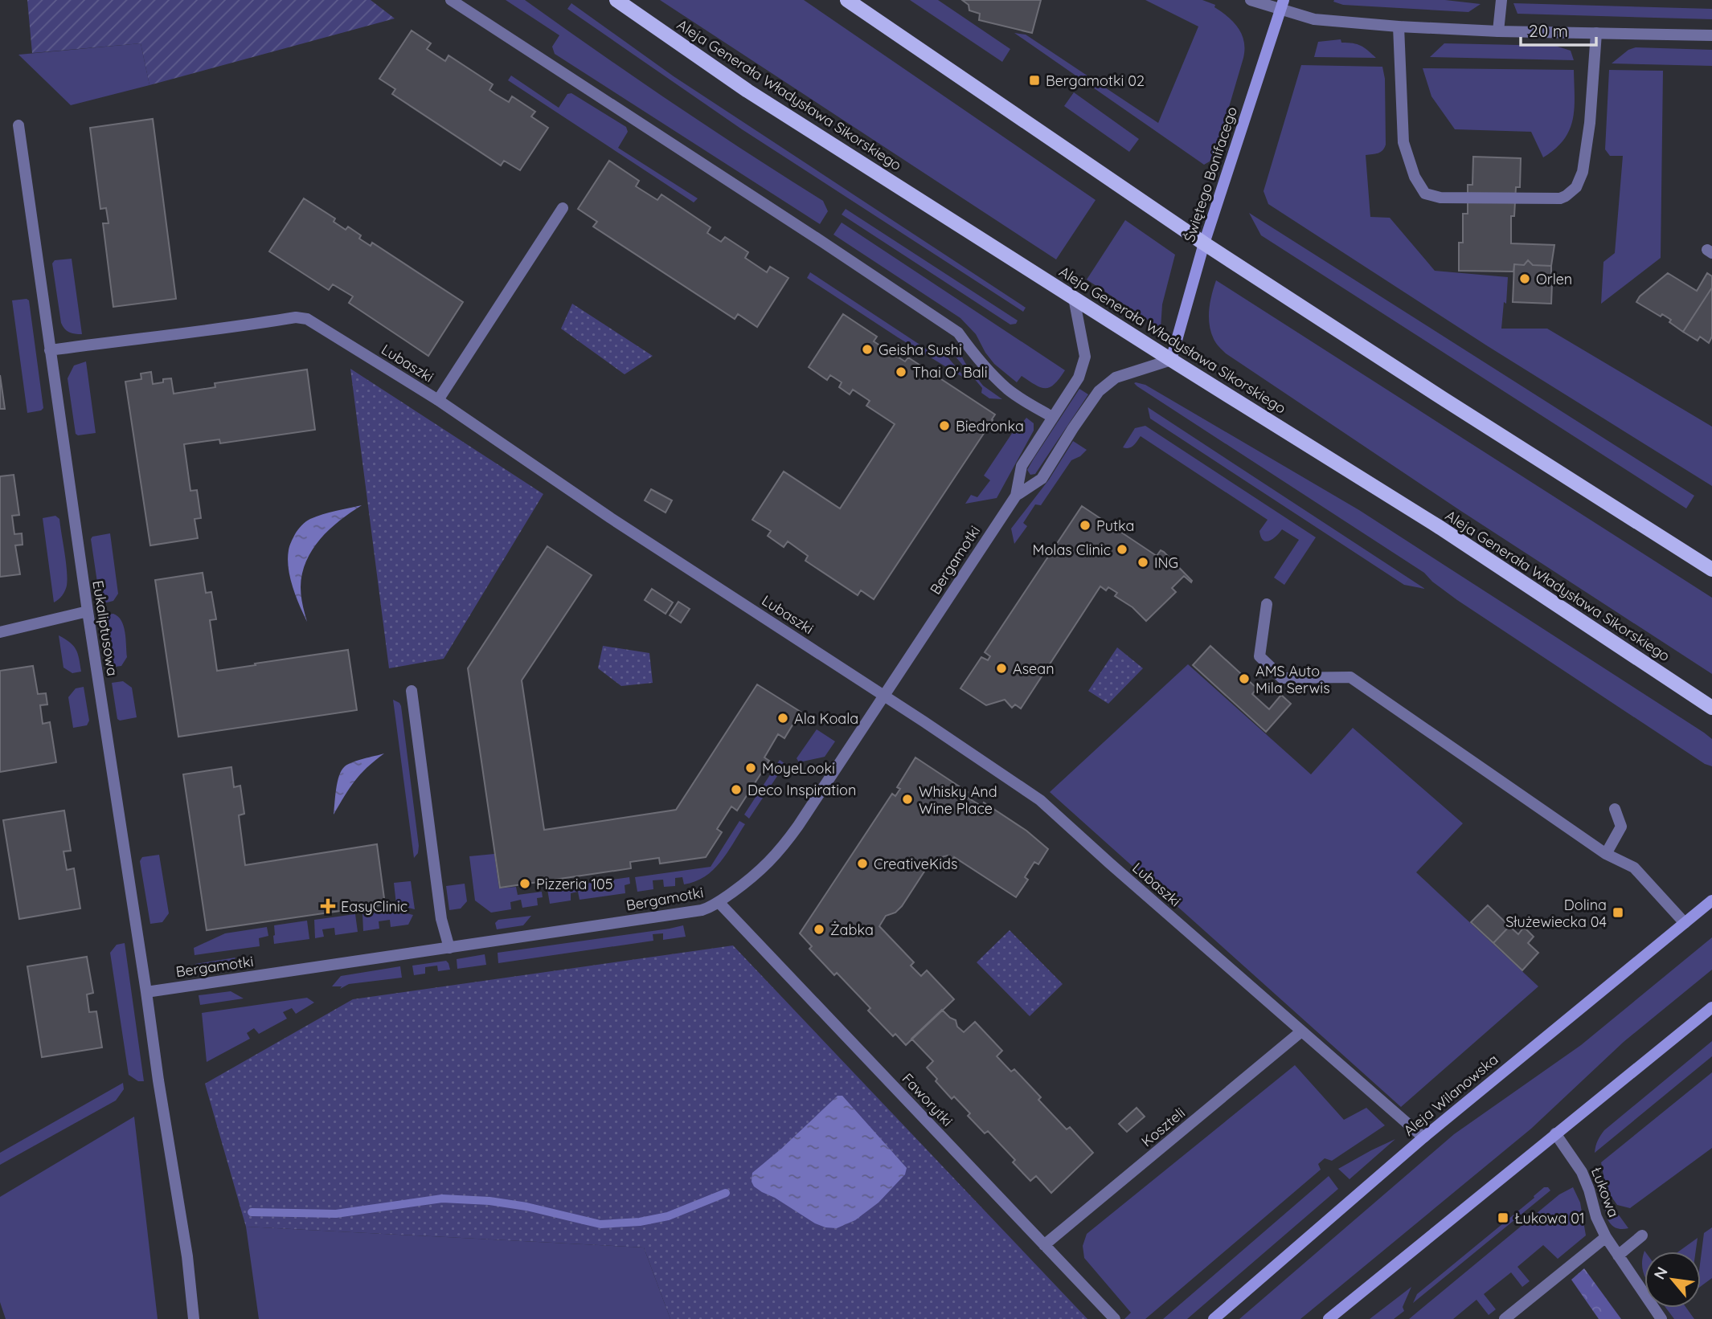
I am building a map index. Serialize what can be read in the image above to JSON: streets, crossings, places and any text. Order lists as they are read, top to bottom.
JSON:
{
  "streets": {
    "main road": ["Aleja Generała Władysława Sikorskiego", "Świętego Bonifacego", "Aleja Wilanowska"],
    "street": [
      "Lubaszki",
      "Bergamotki",
      "Eukaliptusowa",
      "Faworytki",
      "Koszteli",
      "Łukowa"
    ]
  },
  "crossings": [
    ["Aleja Generała Władysława Sikorskiego", "Świętego Bonifacego"],
    ["Aleja Generała Władysława Sikorskiego", "Bergamotki"],
    ["Świętego Bonifacego", "Bergamotki"],
    ["Lubaszki", "Bergamotki"],
    ["Lubaszki", "Eukaliptusowa"],
    ["Lubaszki", "Aleja Wilanowska"],
    ["Lubaszki", "Koszteli"],
    ["Bergamotki", "Eukaliptusowa"],
    ["Bergamotki", "Faworytki"],
    ["Faworytki", "Koszteli"]
  ],
  "places": {
    "transit": ["Bergamotki 02", "Dolina Służewiecka 04", "Łukowa 01"],
    "other": [
      "Orlen",
      "Geisha Sushi",
      "Thai O' Bali",
      "Biedronka",
      "Putka",
      "Molas Clinic",
      "ING",
      "Asean",
      "AMS Auto Mila Serwis",
      "Ala Koala",
      "MoyeLooki",
      "Deco Inspiration",
      "Whisky And Wine Place",
      "CreativeKids",
      "Pizzeria 105",
      "Żabka"
    ],
    "health": ["EasyClinic"]
  },
  "scale_bar": "20 m",
  "north": "top left"
}
